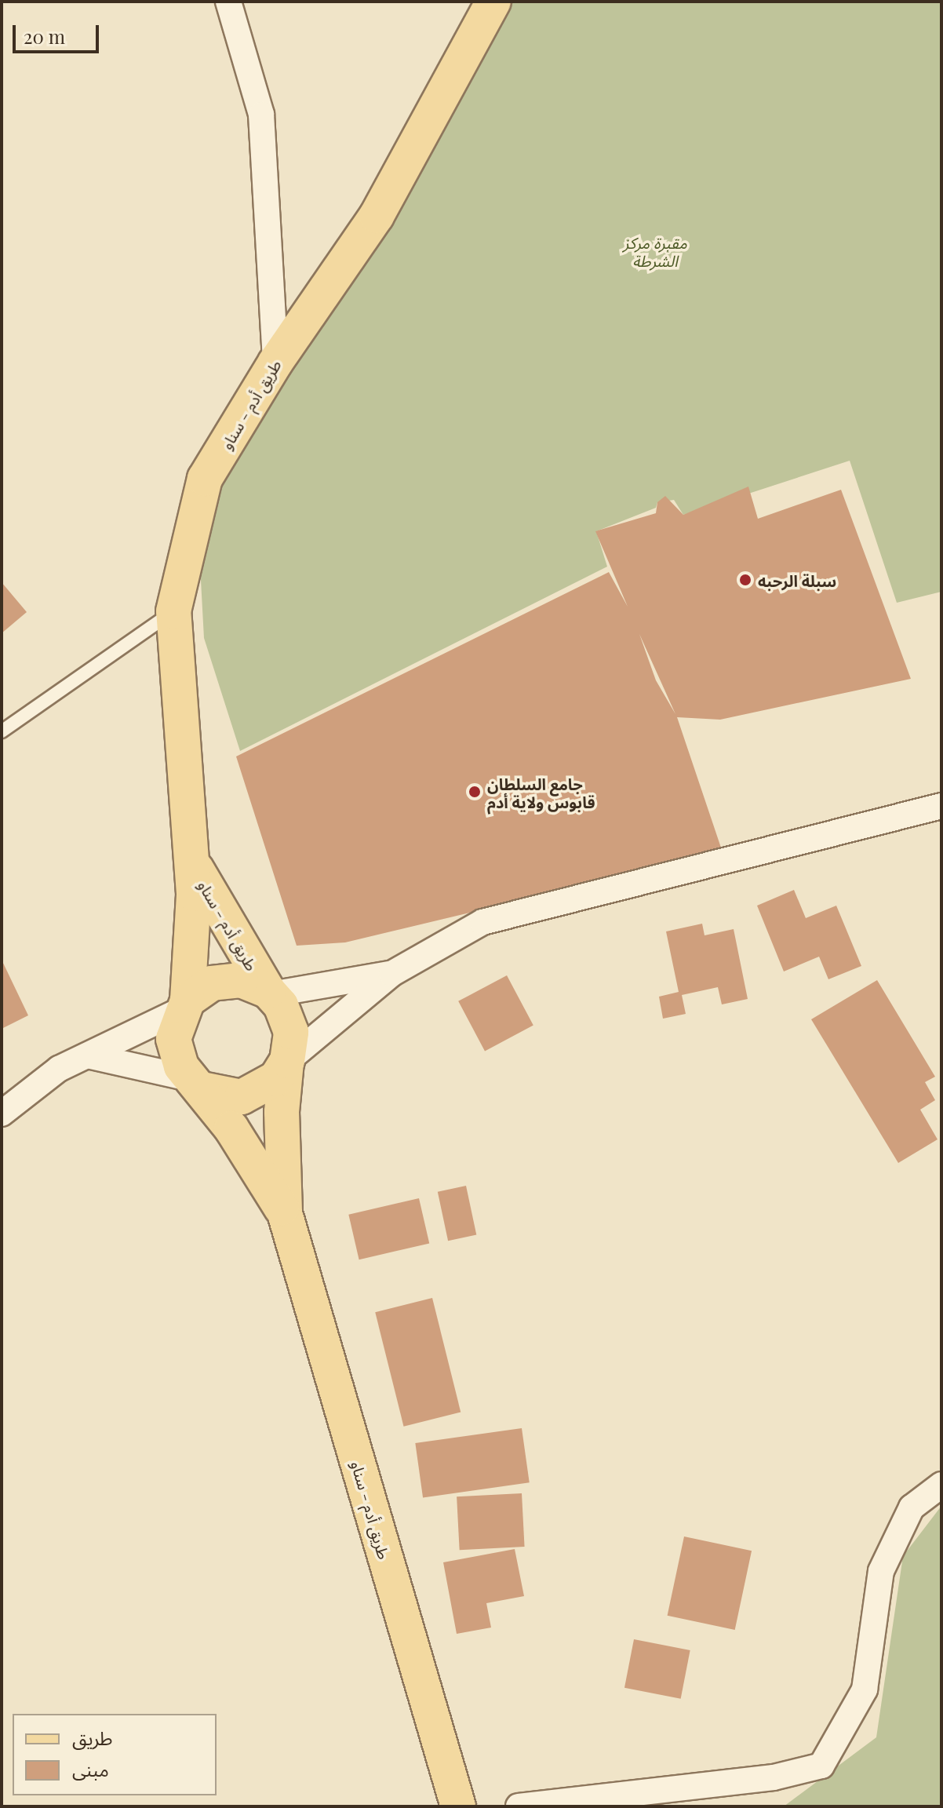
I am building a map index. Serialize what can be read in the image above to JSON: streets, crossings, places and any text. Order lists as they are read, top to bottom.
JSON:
{
  "streets": {
    "main road": ["طريق أدم - سناو"]
  },
  "parks": ["مقبرة مركز الشرطة"],
  "places": ["سبلة الرحبه", "جامع السلطان قابوس ولاية أدم"],
  "legend": ["طريق", "مبنى"],
  "scale_bar": "20 m"
}
